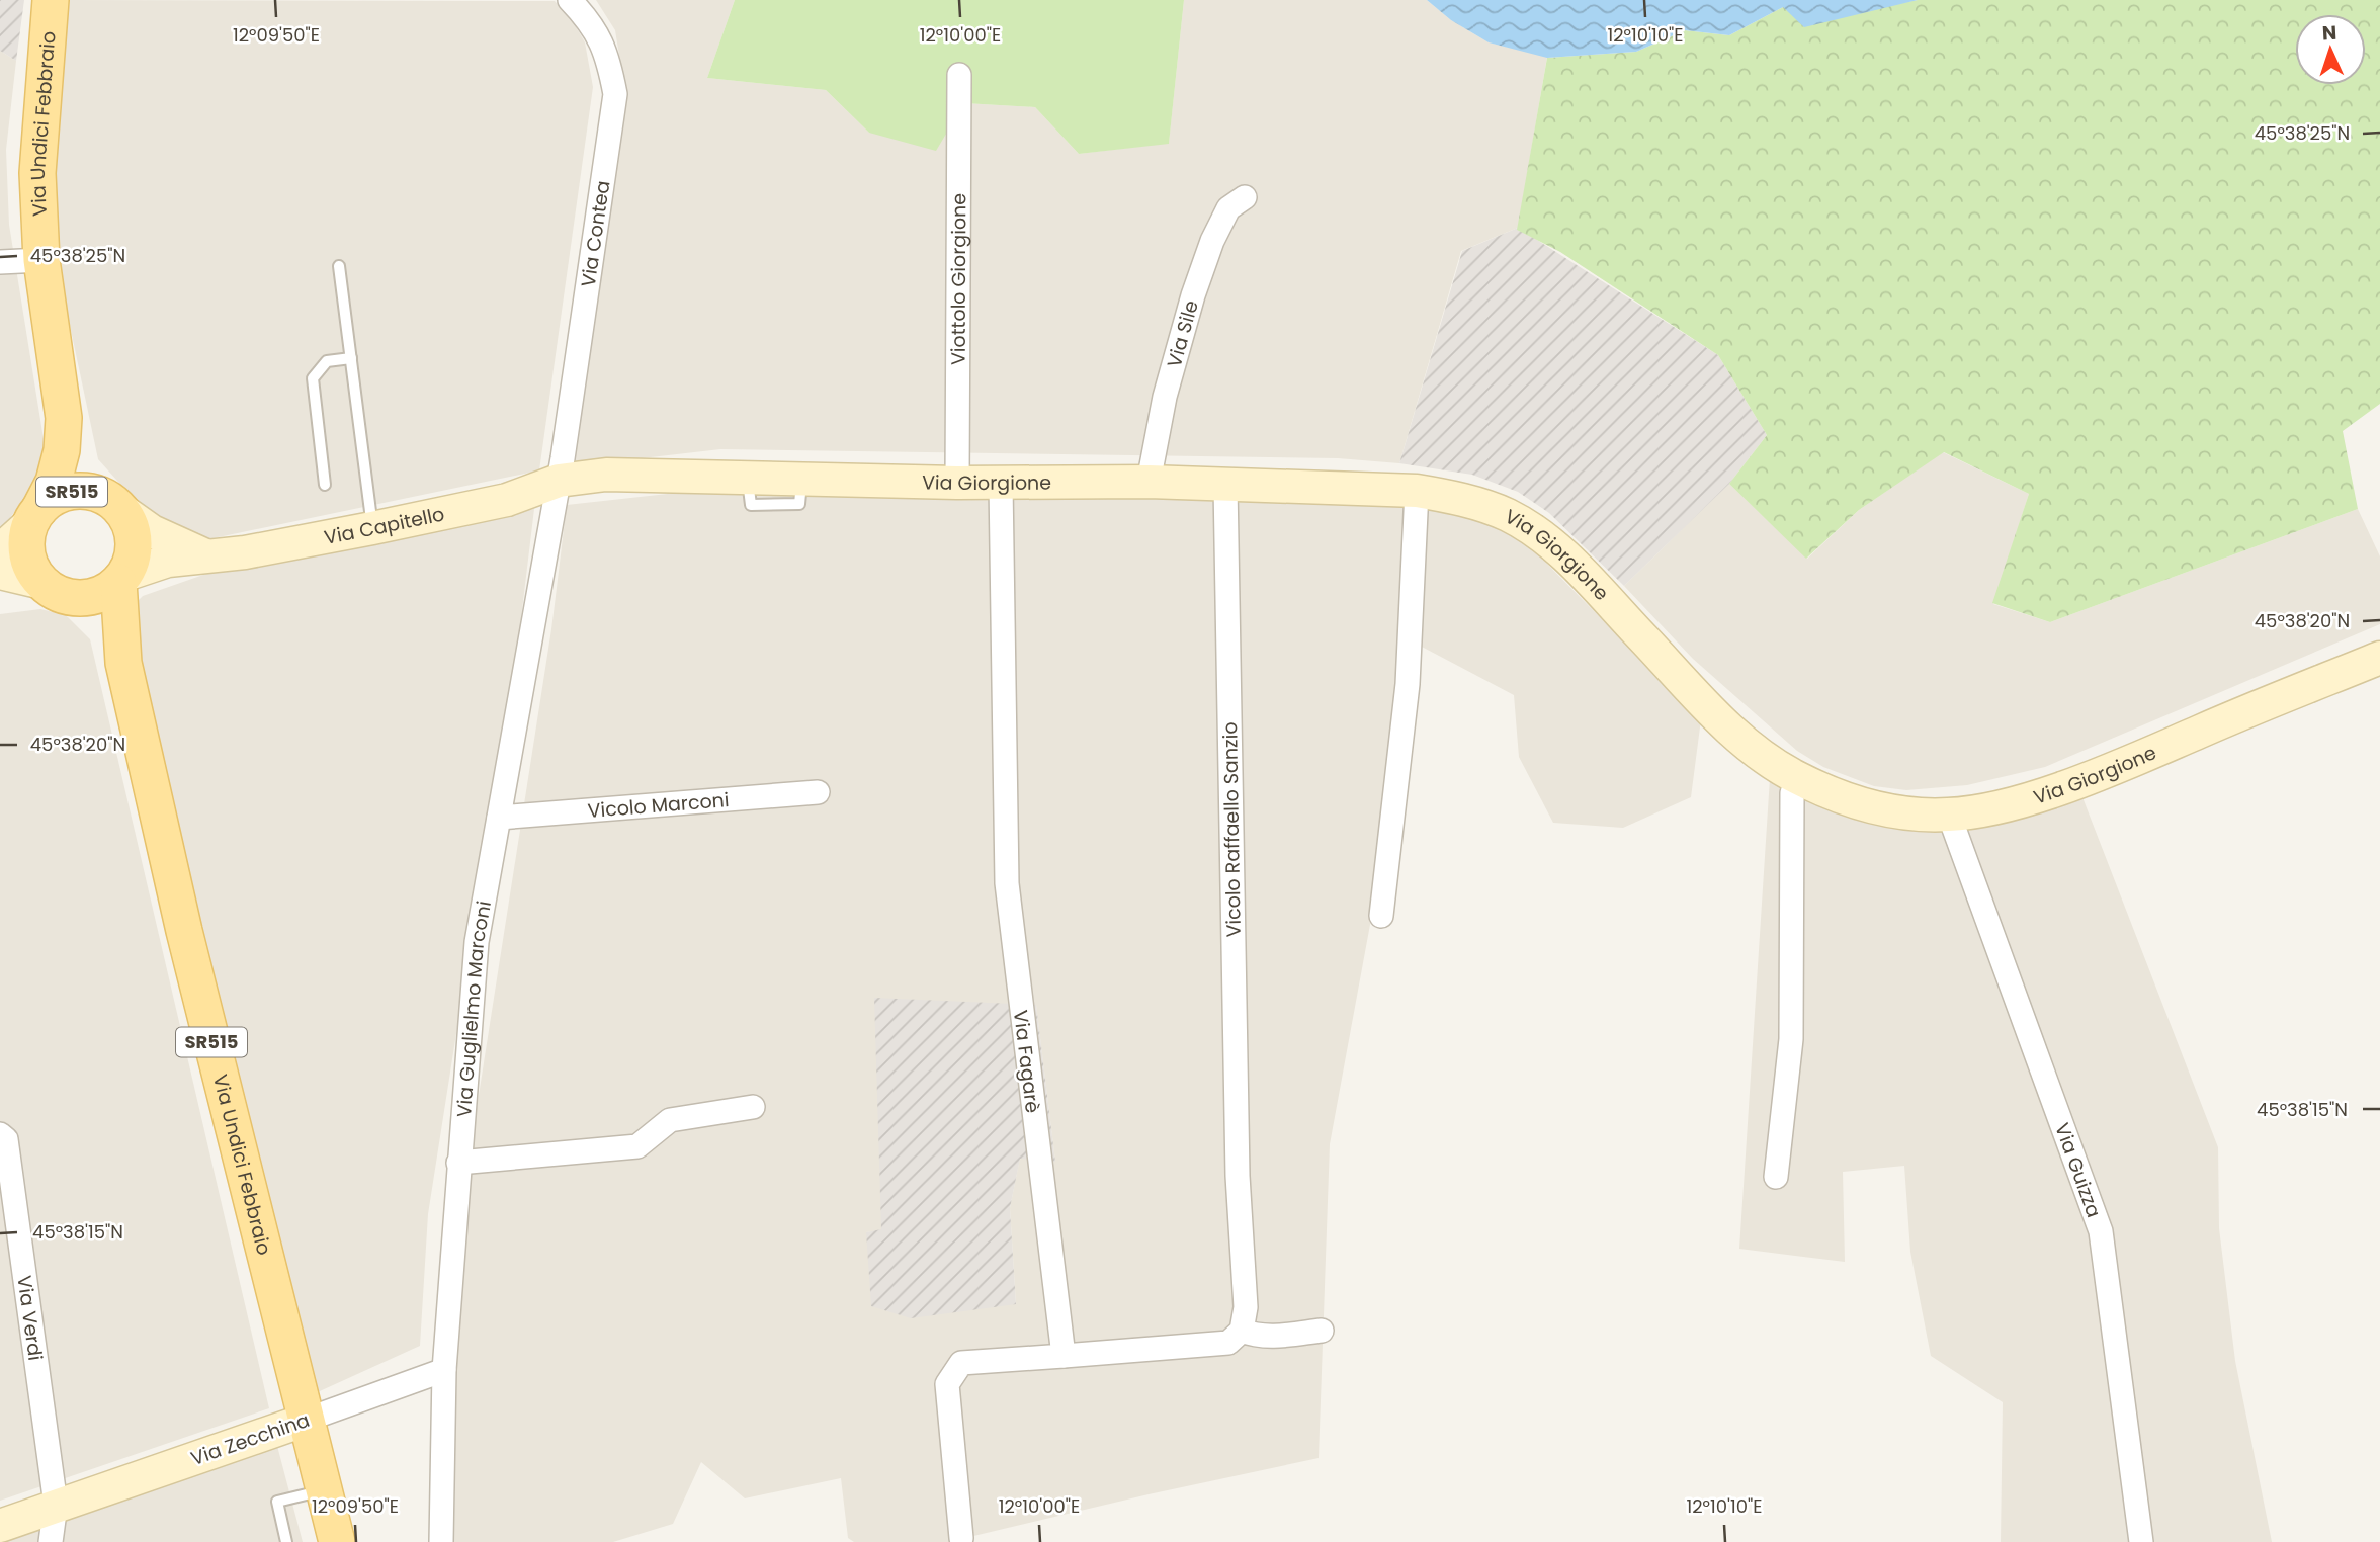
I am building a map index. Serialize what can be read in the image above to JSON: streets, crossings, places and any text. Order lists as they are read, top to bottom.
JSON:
{
  "streets": {
    "main road": ["Via Undici Febbraio", "SR515"],
    "street": [
      "Via Contea",
      "Viottolo Giorgione",
      "Via Sile",
      "Via Giorgione",
      "Via Capitello",
      "Vicolo Marconi",
      "Vicolo Raffaello Sanzio",
      "Via Guglielmo Marconi",
      "Via Fagarè",
      "Via Guizza",
      "Via Verdi",
      "Via Zecchina"
    ]
  },
  "crossings": [
    ["Via Undici Febbraio", "SR515"],
    ["Via Undici Febbraio", "Via Capitello"],
    ["Via Undici Febbraio", "Via Zecchina"],
    ["Via Contea", "Via Giorgione"],
    ["Via Contea", "Via Capitello"],
    ["Via Contea", "Via Guglielmo Marconi"],
    ["Viottolo Giorgione", "Via Giorgione"],
    ["Via Sile", "Via Giorgione"],
    ["Via Giorgione", "Via Capitello"],
    ["Via Giorgione", "Vicolo Raffaello Sanzio"],
    ["Via Giorgione", "Via Guglielmo Marconi"],
    ["Via Giorgione", "Via Fagarè"],
    ["Via Giorgione", "Via Guizza"],
    ["SR515", "Via Capitello"],
    ["Via Capitello", "Via Guglielmo Marconi"],
    ["Vicolo Marconi", "Via Guglielmo Marconi"],
    ["Via Guglielmo Marconi", "Via Zecchina"],
    ["Via Verdi", "Via Zecchina"]
  ],
  "north": "top",
  "coordinates": [
    "12°09'50\"E",
    "12°10'00\"E",
    "12°10'10\"E",
    "45°38'25\"N",
    "45°38'20\"N",
    "45°38'15\"N"
  ]
}
